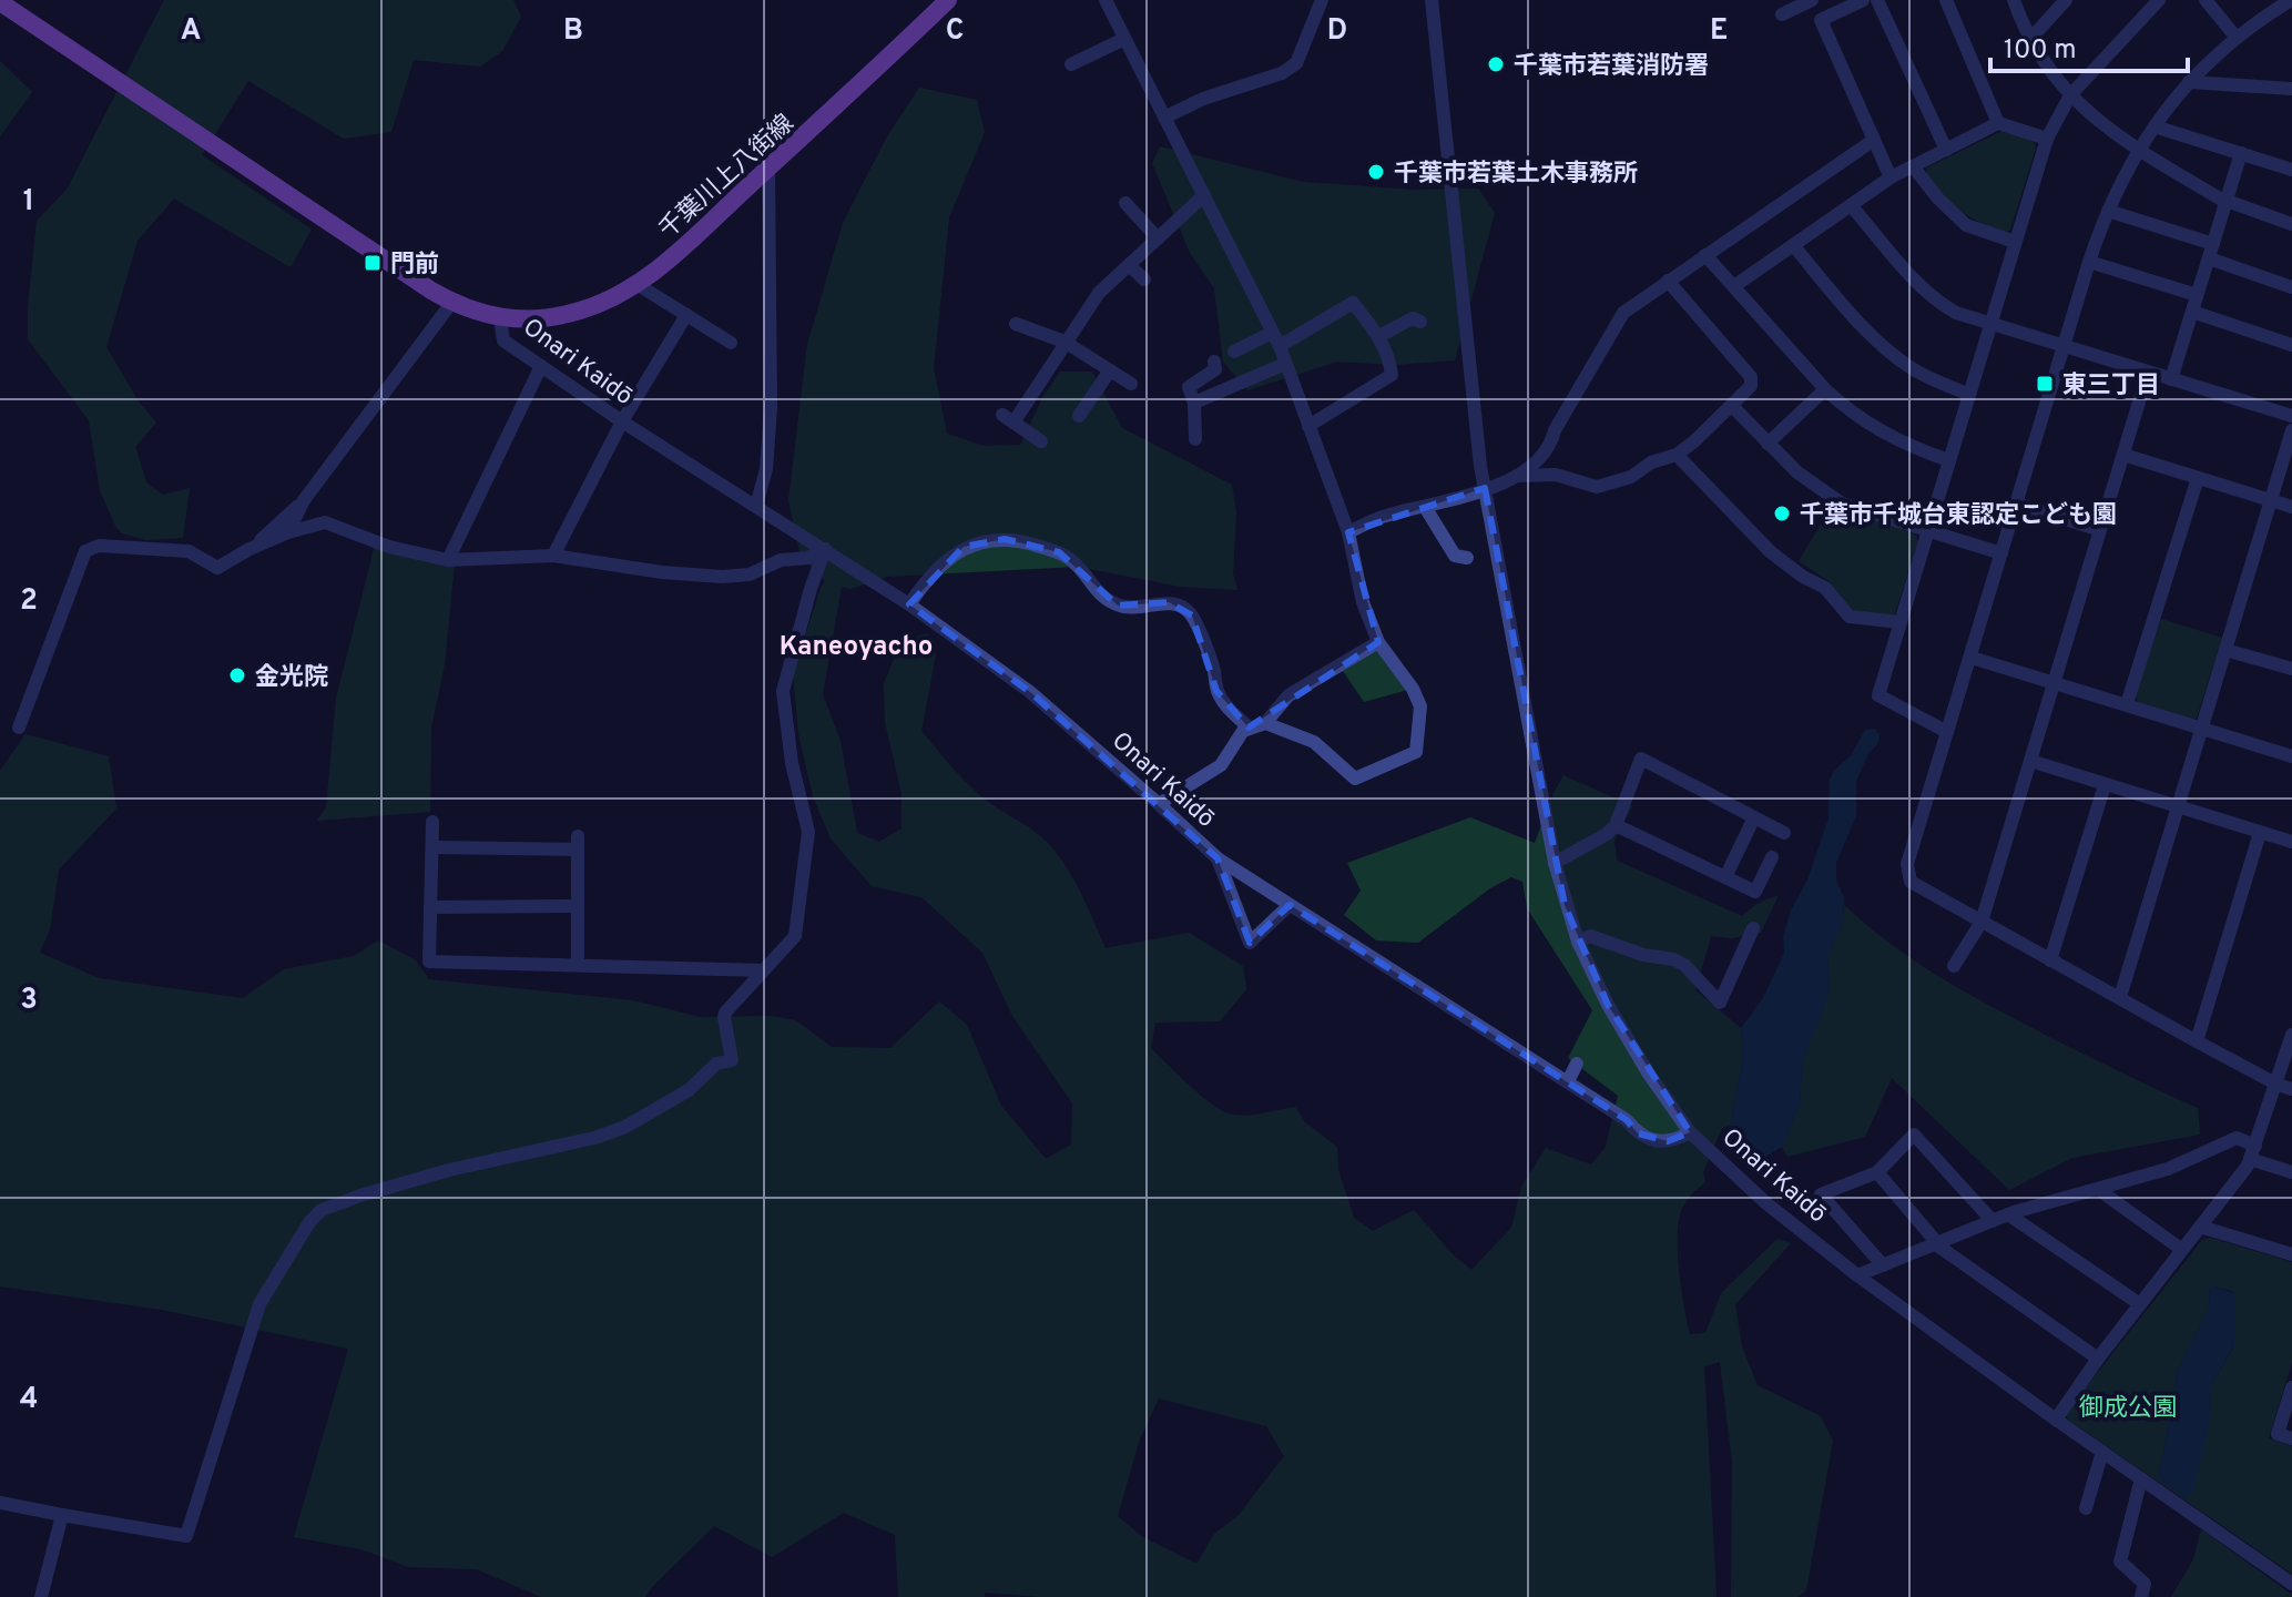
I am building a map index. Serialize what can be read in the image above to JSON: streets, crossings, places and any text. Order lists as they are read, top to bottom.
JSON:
{
  "streets": {
    "main road": ["千葉川上八街線", "Onari Kaidō"]
  },
  "crossings": [
    ["千葉川上八街線", "Onari Kaidō"]
  ],
  "districts": ["Kaneoyacho"],
  "parks": ["御成公園"],
  "places": {
    "other": [
      "千葉市若葉消防署",
      "千葉市若葉土木事務所",
      "千葉市千城台東認定こども園",
      "金光院"
    ],
    "transit": ["門前", "東三丁目"]
  },
  "scale_bar": "100 m",
  "grid": {
    "columns": [
      "A",
      "B",
      "C",
      "D",
      "E"
    ],
    "rows": [
      "1",
      "2",
      "3",
      "4"
    ]
  }
}
